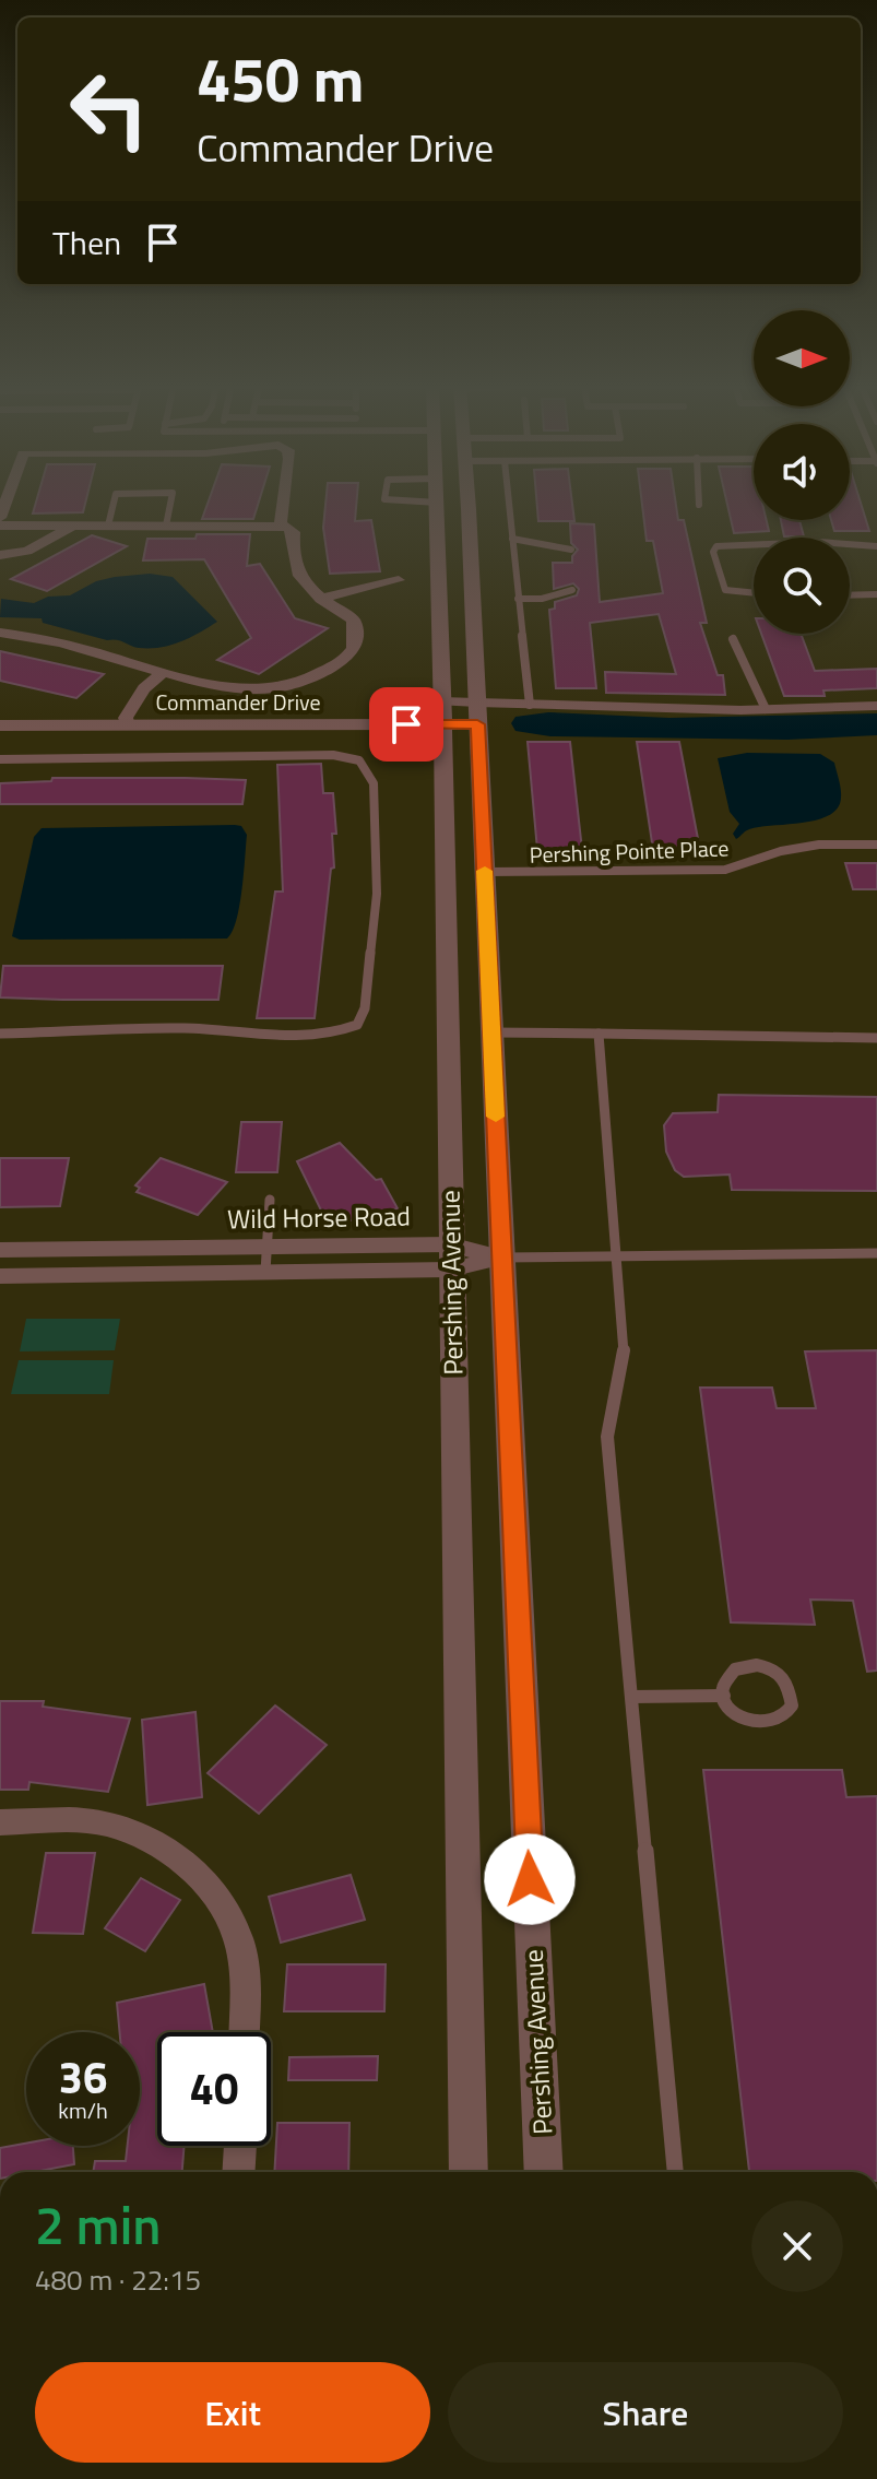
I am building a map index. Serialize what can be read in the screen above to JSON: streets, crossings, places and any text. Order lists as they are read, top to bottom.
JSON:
{
  "streets": {
    "street": ["Commander Drive", "Wild Horse Road", "Pershing Avenue"],
    "lane": ["Pershing Pointe Place"]
  },
  "crossings": [
    ["Commander Drive", "Pershing Avenue"],
    ["Pershing Pointe Place", "Pershing Avenue"],
    ["Wild Horse Road", "Pershing Avenue"]
  ],
  "north": "right",
  "page": {
    "turn": ["450 m", "Commander Drive"],
    "then": "Then",
    "speed": "36 km/h",
    "limit": "40",
    "heading": ["2 min", "480 m · 22:15"],
    "buttons": ["Exit", "Share"]
  }
}
